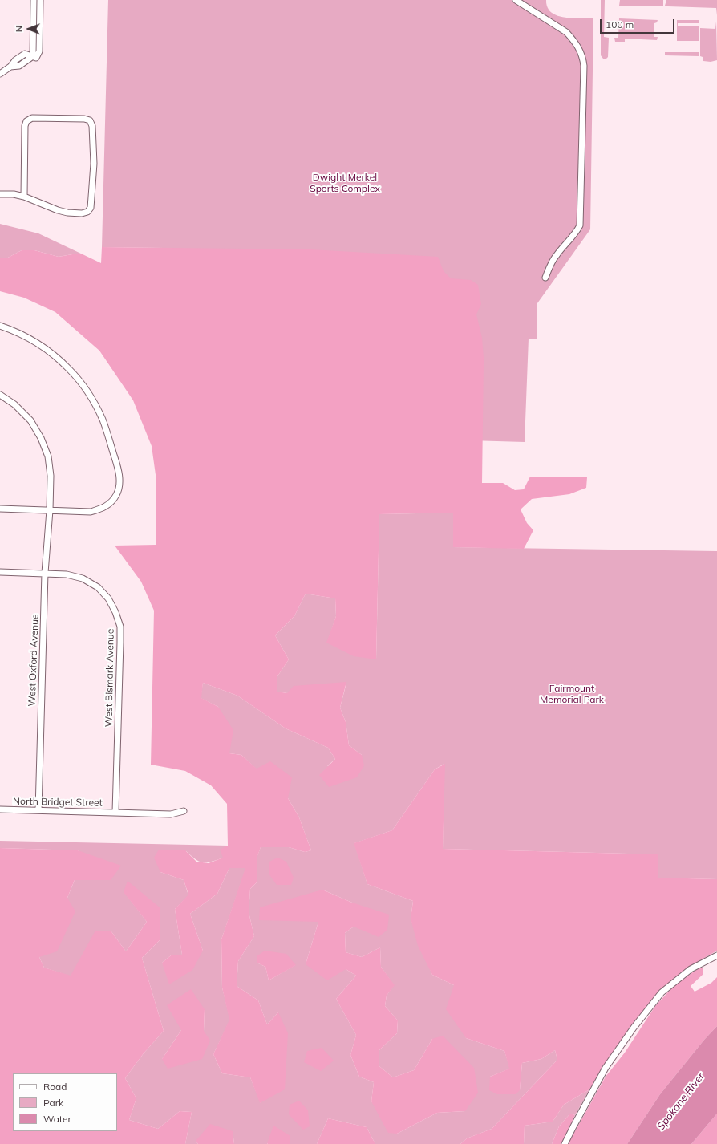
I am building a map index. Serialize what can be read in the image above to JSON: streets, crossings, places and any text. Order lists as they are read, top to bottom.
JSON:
{
  "streets": {
    "street": ["West Oxford Avenue", "West Bismark Avenue", "North Bridget Street"]
  },
  "crossings": [
    ["West Oxford Avenue", "West Bismark Avenue"],
    ["West Oxford Avenue", "North Bridget Street"],
    ["West Bismark Avenue", "North Bridget Street"]
  ],
  "water": ["Spokane River"],
  "parks": ["Dwight Merkel Sports Complex", "Fairmount Memorial Park"],
  "legend": ["Road", "Park", "Water"],
  "scale_bar": "100 m",
  "north": "left"
}
